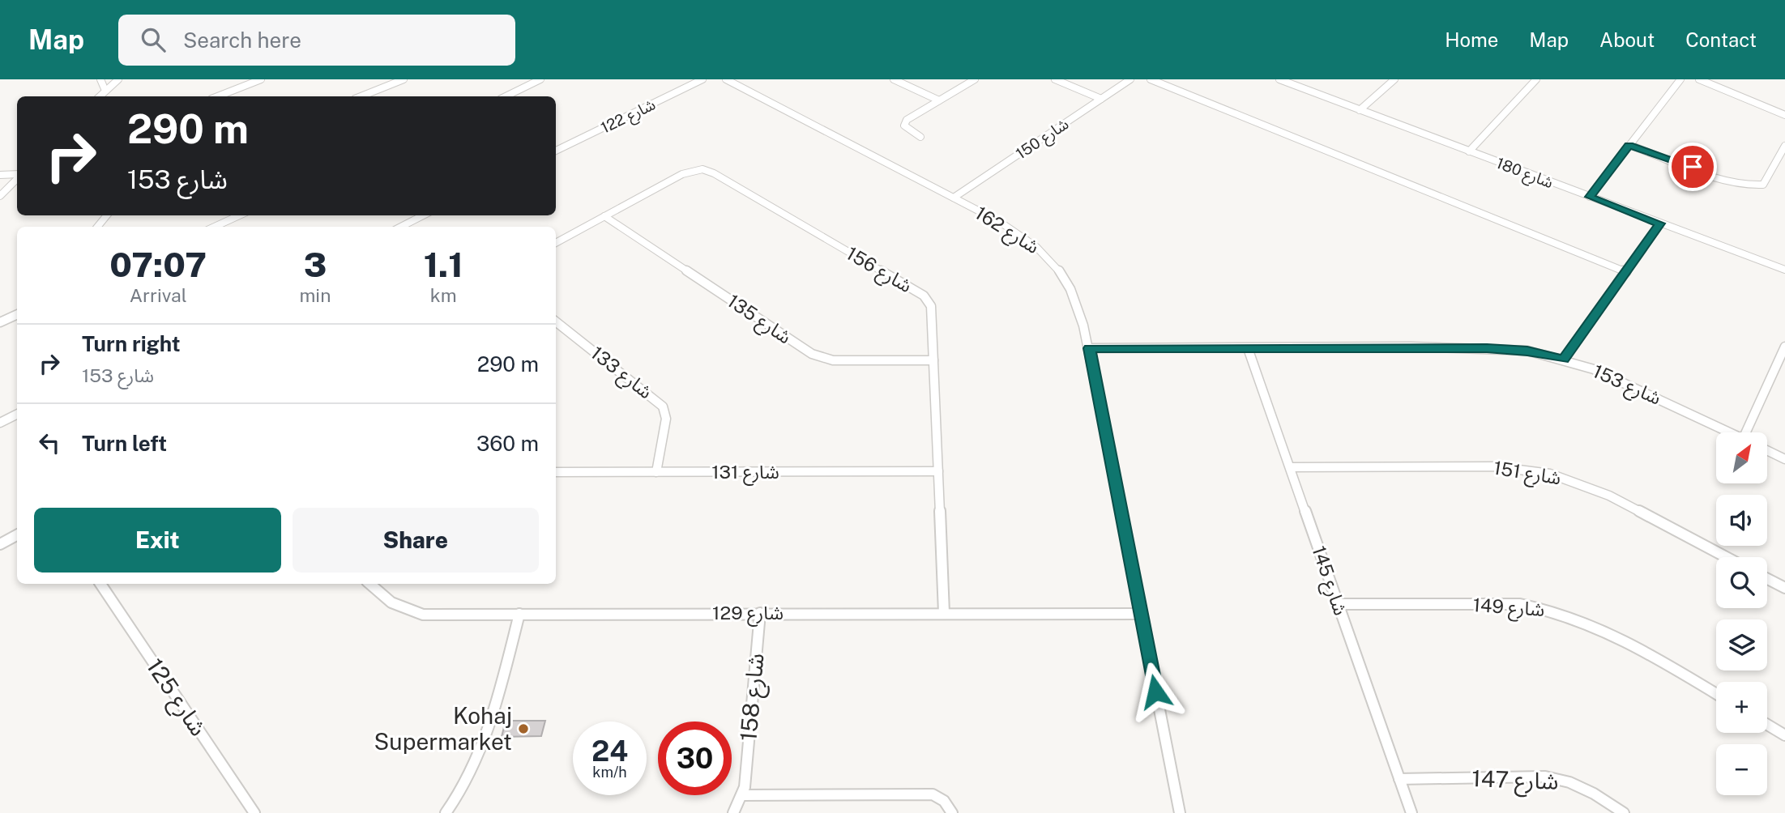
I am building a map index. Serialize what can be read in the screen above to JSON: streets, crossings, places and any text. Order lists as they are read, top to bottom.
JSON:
{
  "streets": {
    "street": [
      "شارع 122",
      "شارع 150",
      "شارع 180",
      "شارع 162",
      "شارع 156",
      "شارع 135",
      "شارع 133",
      "شارع 153",
      "شارع 131",
      "شارع 151",
      "شارع 145",
      "شارع 149",
      "شارع 129",
      "شارع 125",
      "شارع 158",
      "شارع 147"
    ]
  },
  "crossings": [
    ["شارع 150", "شارع 162"],
    ["شارع 162", "شارع 153"],
    ["شارع 162", "شارع 129"],
    ["شارع 156", "شارع 135"],
    ["شارع 156", "شارع 131"],
    ["شارع 156", "شارع 129"],
    ["شارع 133", "شارع 131"],
    ["شارع 153", "شارع 145"],
    ["شارع 151", "شارع 145"],
    ["شارع 145", "شارع 149"],
    ["شارع 145", "شارع 147"],
    ["شارع 129", "شارع 158"]
  ],
  "places": ["Kohaj Supermarket"],
  "north": "top right",
  "page": {
    "header": "Map",
    "search": "Search here",
    "nav": [
      "Home",
      "Map",
      "About",
      "Contact"
    ],
    "turn": ["290 m", "شارع 153"],
    "eta": [
      "07:07",
      "Arrival",
      "3",
      "min",
      "1.1",
      "km"
    ],
    "list": [
      {
        "name": "Turn right",
        "note": "شارع 153",
        "value": "290 m"
      },
      {
        "name": "Turn left",
        "value": "360 m"
      }
    ],
    "map_buttons": ["+", "−"],
    "buttons": ["Exit", "Share"],
    "speed": "24 km/h",
    "limit": "30"
  }
}
